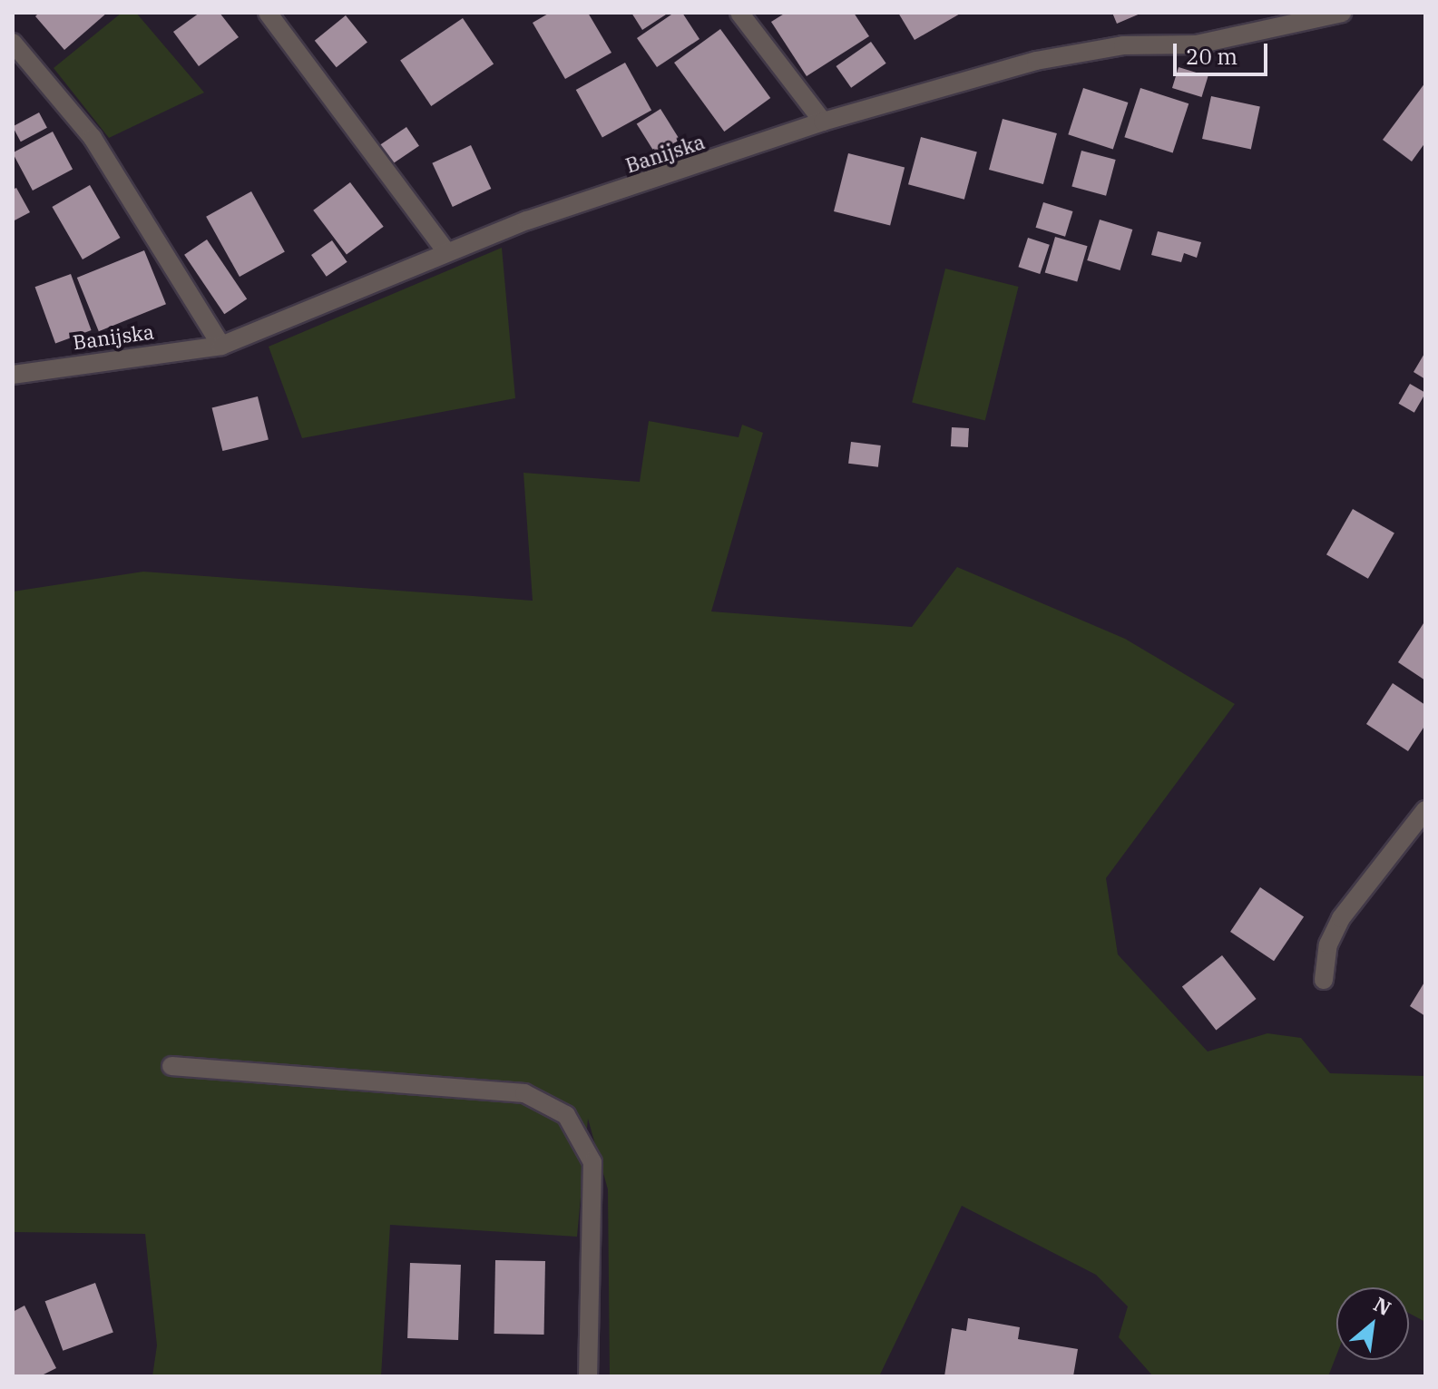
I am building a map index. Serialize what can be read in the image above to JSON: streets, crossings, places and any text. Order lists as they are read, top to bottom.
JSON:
{
  "streets": {
    "street": ["Banijska"]
  },
  "scale_bar": "20 m",
  "north": "top right"
}
